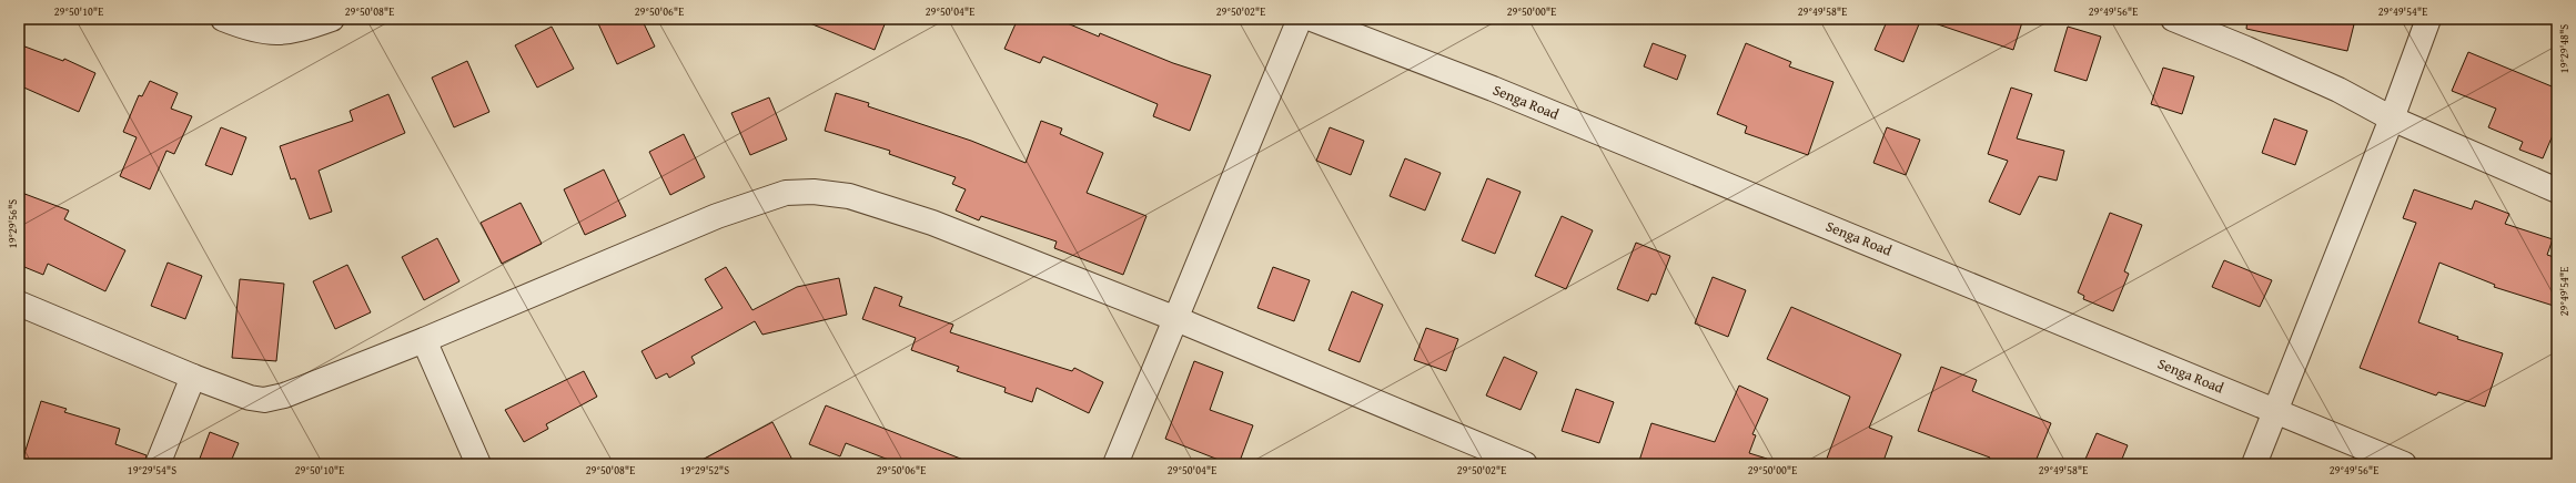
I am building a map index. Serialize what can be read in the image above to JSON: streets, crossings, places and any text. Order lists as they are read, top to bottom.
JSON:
{
  "streets": {
    "street": ["Senga Road"]
  },
  "coordinates": [
    "29°50'10\"E",
    "29°50'08\"E",
    "29°50'06\"E",
    "29°50'04\"E",
    "29°50'02\"E",
    "29°50'00\"E",
    "29°49'58\"E",
    "29°49'56\"E",
    "29°49'54\"E",
    "19°29'48\"S",
    "19°29'56\"S",
    "19°29'54\"S",
    "19°29'52\"S"
  ]
}
